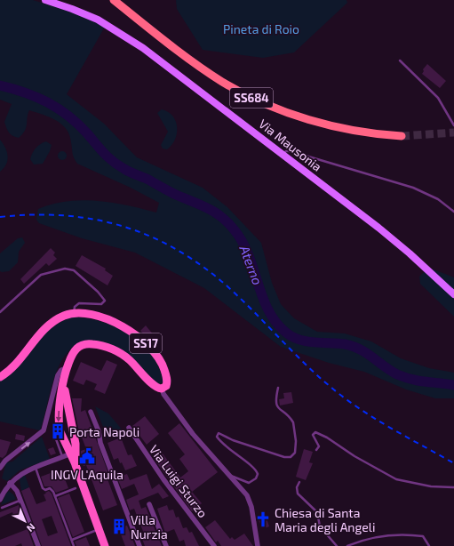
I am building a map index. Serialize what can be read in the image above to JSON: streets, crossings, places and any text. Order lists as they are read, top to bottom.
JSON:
{
  "streets": {
    "highway": ["SS684"],
    "main road": ["Via Mausonia", "SS17"],
    "street": ["Via Luigi Sturzo"]
  },
  "water": ["Aterno"],
  "parks": ["Pineta di Roio"],
  "places": {
    "building": ["Porta Napoli", "Villa Nurzia"],
    "public building": ["INGV L'Aquila"],
    "church": ["Chiesa di Santa Maria degli Angeli"]
  },
  "north": "bottom right"
}
